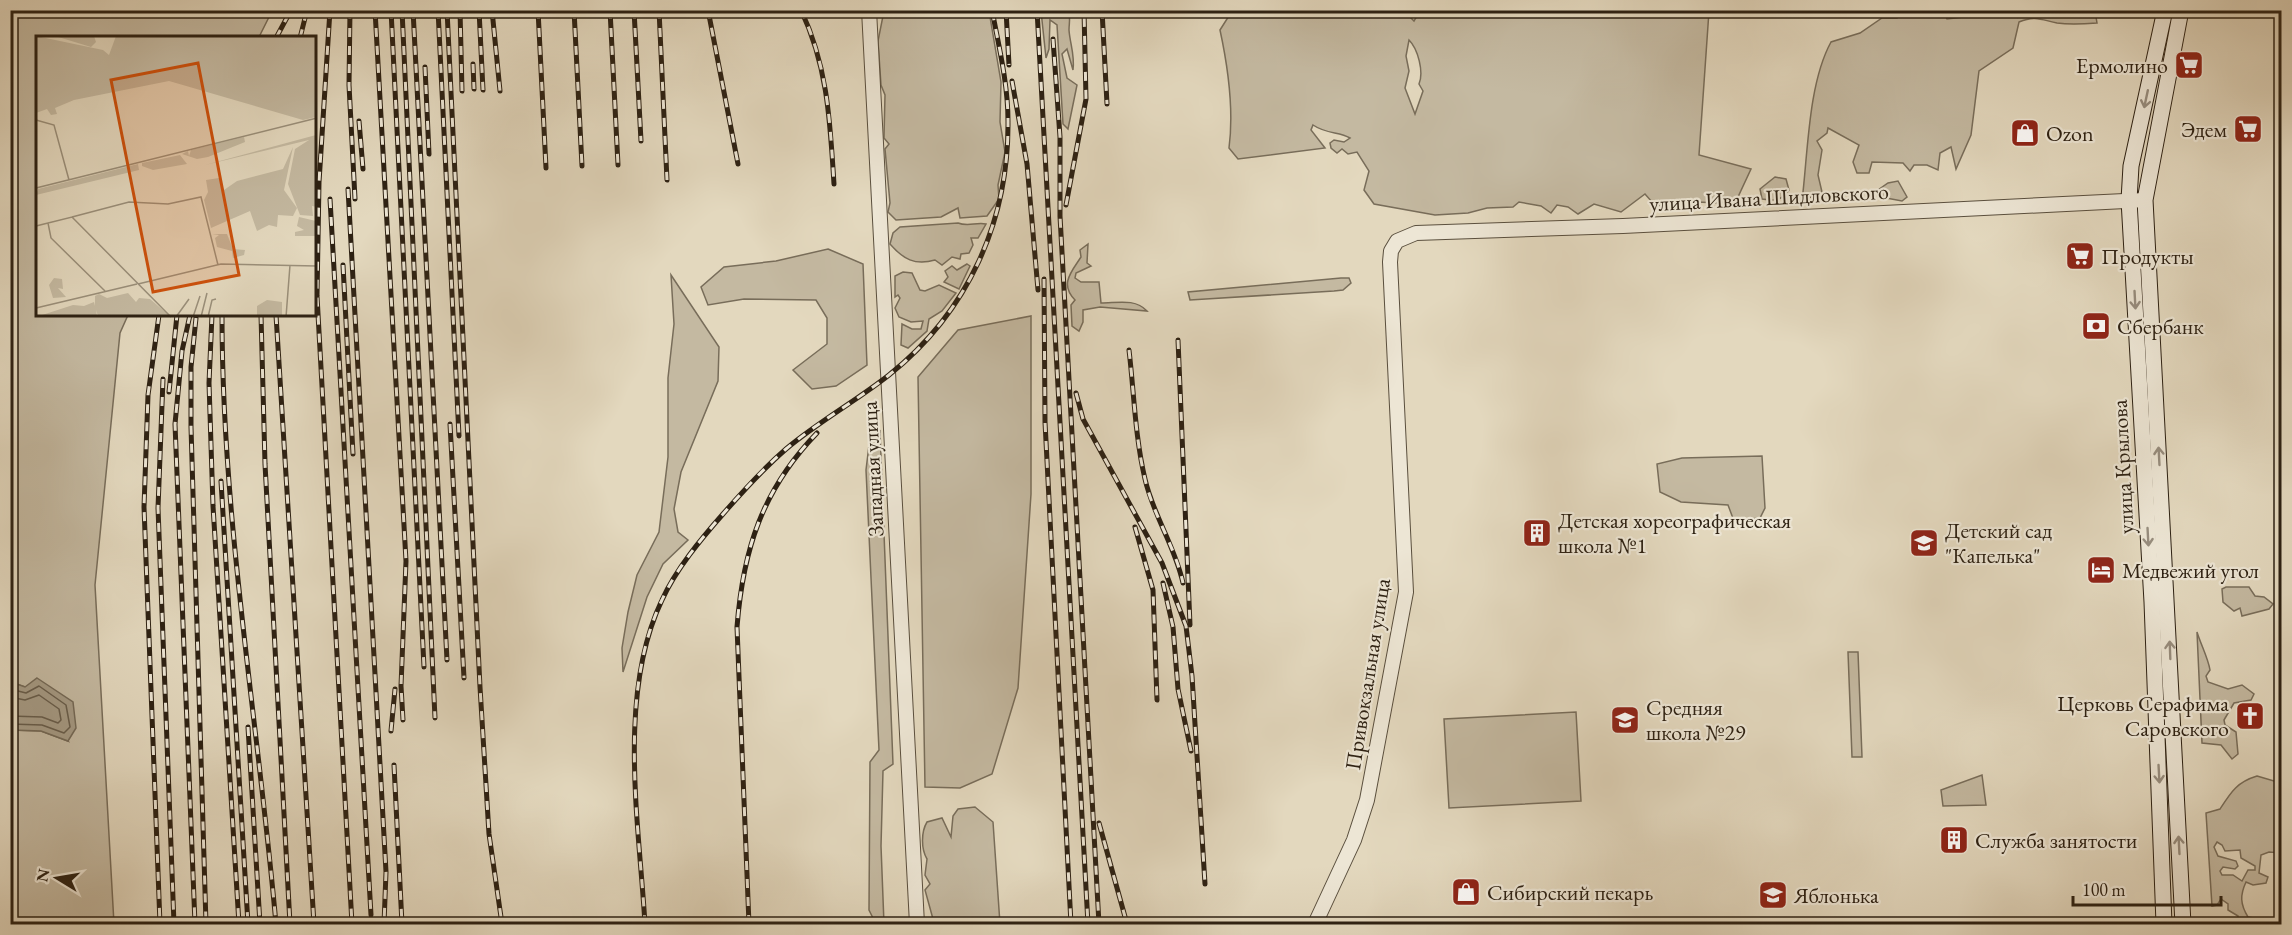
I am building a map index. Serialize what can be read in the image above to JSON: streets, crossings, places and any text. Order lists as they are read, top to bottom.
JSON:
{
  "streets": {
    "main road": ["улица Крылова"],
    "street": ["улица Ивана Шидловского", "Западная улица", "Привокзальная улица"]
  },
  "crossings": [
    ["улица Ивана Шидловского", "улица Крылова"],
    ["улица Ивана Шидловского", "Привокзальная улица"]
  ],
  "places": {
    "supermarket": ["Ермолино", "Эдем", "Продукты"],
    "shop": ["Ozon", "Сибирский пекарь"],
    "bank": ["Сбербанк"],
    "building": ["Детская хореографическая школа №1", "Служба занятости"],
    "school or university": ["Детский сад \"Капелька\"", "Средняя школа №29", "Яблонька"],
    "hotel": ["Медвежий угол"],
    "church": ["Церковь Серафима Саровского"]
  },
  "scale_bar": "100 m",
  "north": "left"
}
